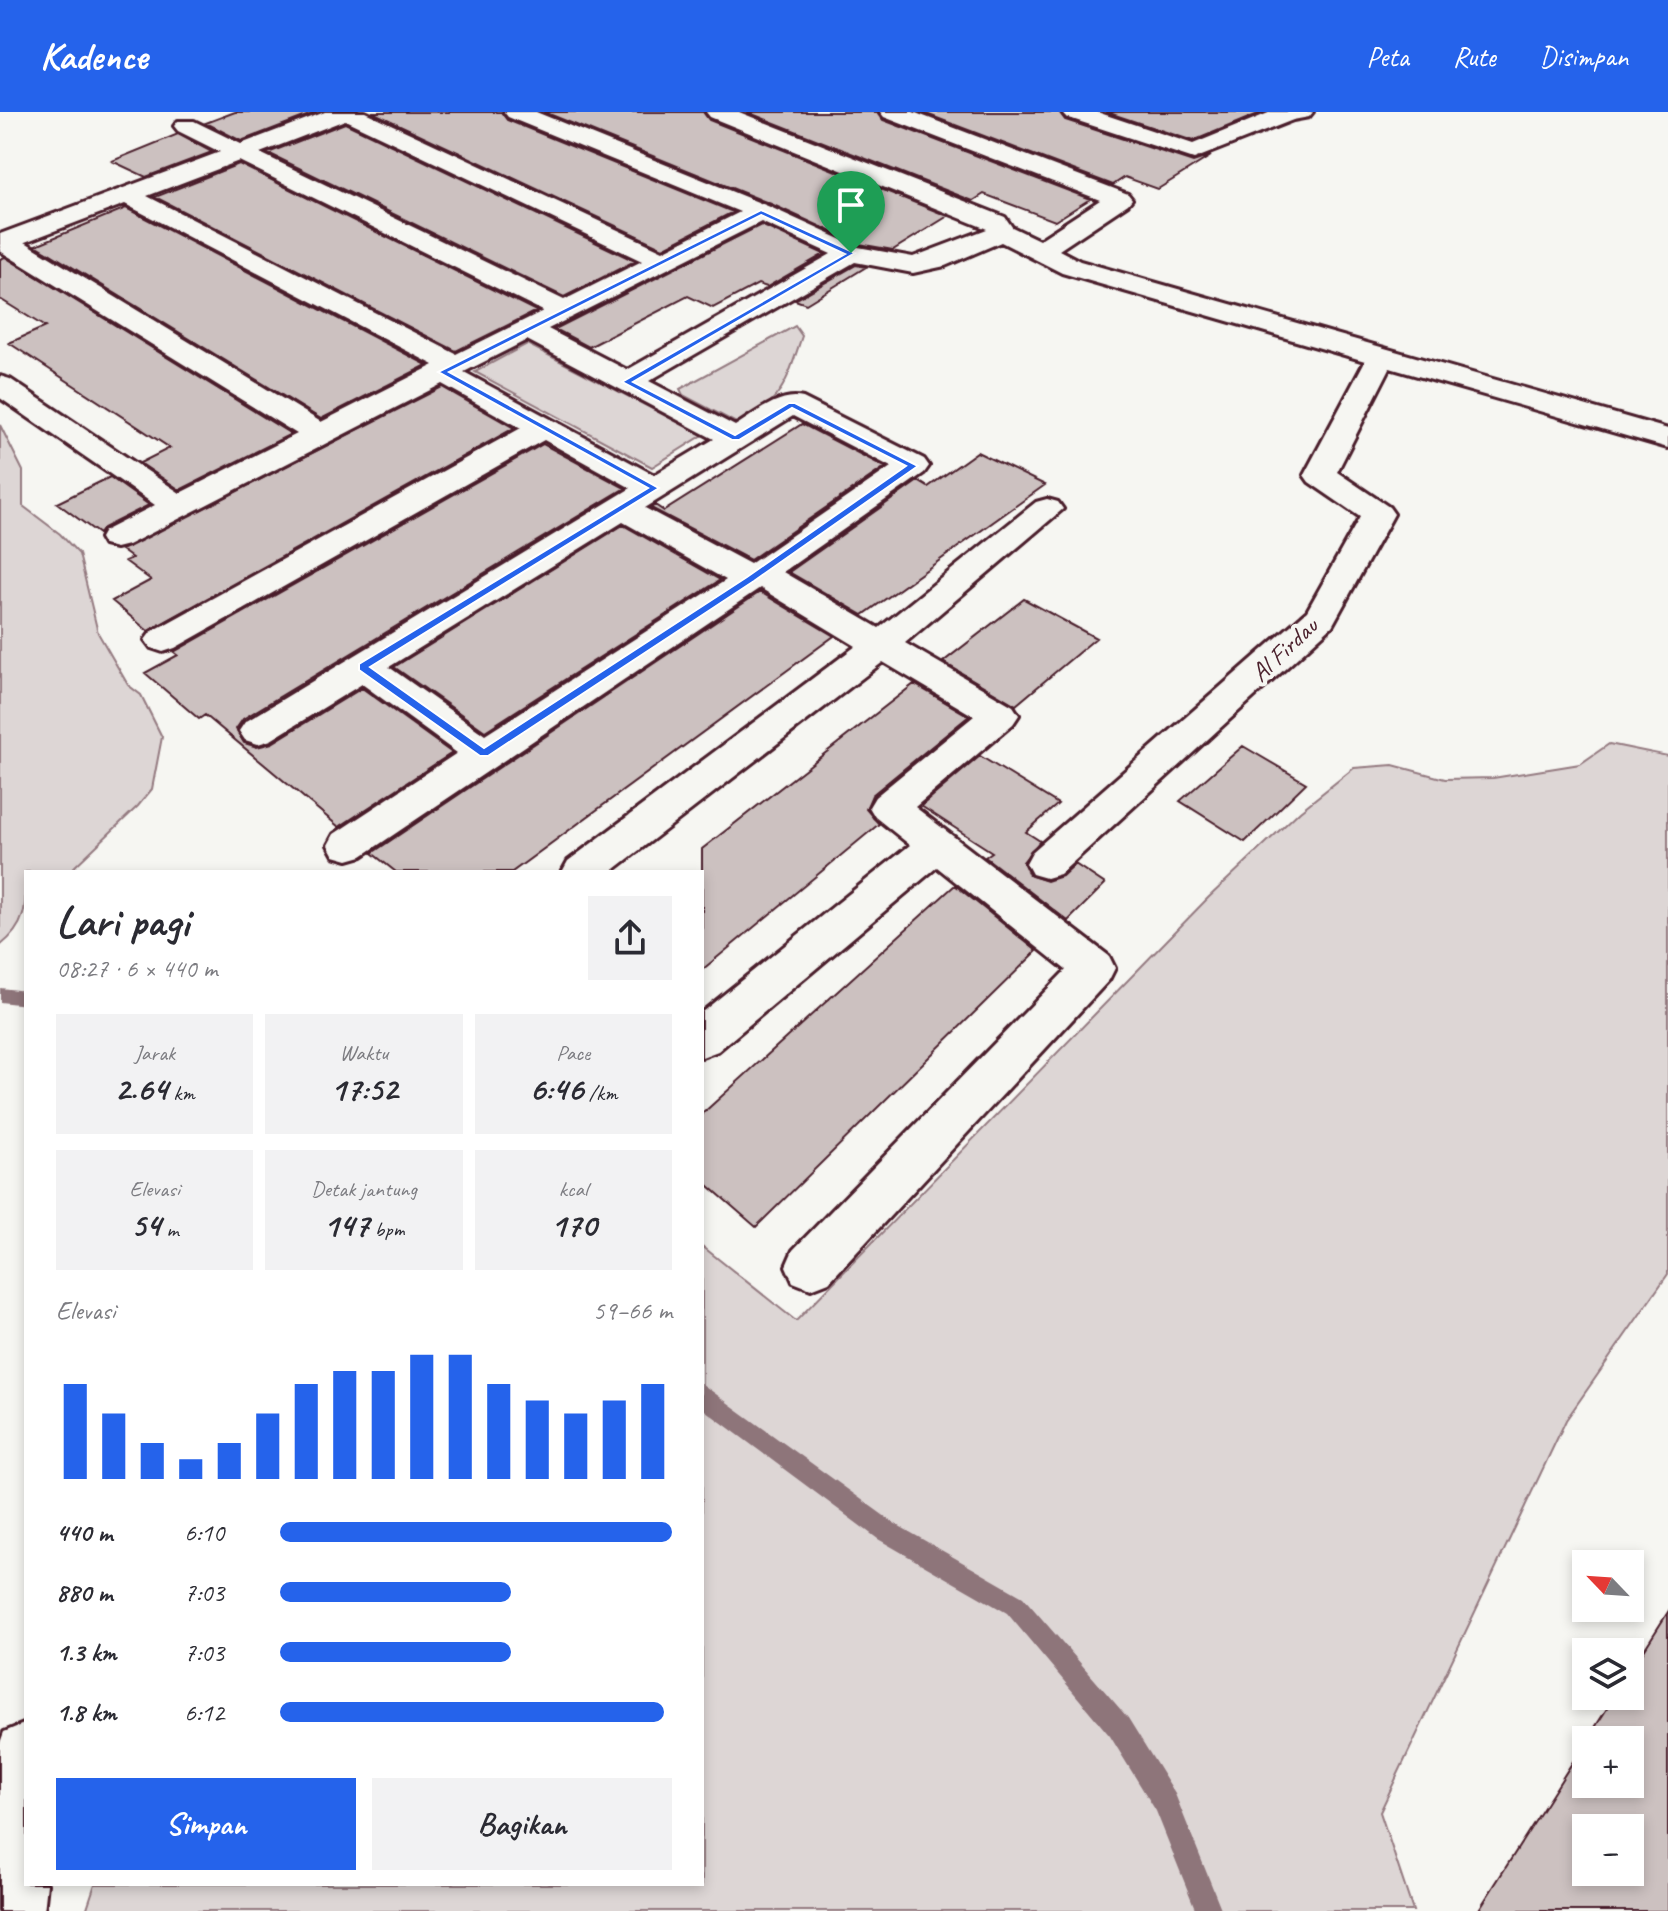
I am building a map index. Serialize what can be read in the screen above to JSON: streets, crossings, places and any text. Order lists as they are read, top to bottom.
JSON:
{
  "streets": {
    "street": ["Al Firdau"]
  },
  "north": "top left",
  "page": {
    "header": "Kadence",
    "nav": ["Peta", "Rute", "Disimpan"],
    "heading": ["Lari pagi", "08:27 · 6 × 440 m"],
    "stats": [
      ["Jarak", "2.64 km"],
      ["Waktu", "17:52"],
      ["Pace", "6:46 /km"],
      ["Elevasi", "54 m"],
      ["Detak jantung", "147 bpm"],
      ["kcal", "170"]
    ],
    "chart": ["Elevasi", "59–66 m"],
    "list": [
      {
        "name": "440 m",
        "note": "6:10"
      },
      {
        "name": "880 m",
        "note": "7:03"
      },
      {
        "name": "1.3 km",
        "note": "7:03"
      },
      {
        "name": "1.8 km",
        "note": "6:12"
      }
    ],
    "map_buttons": ["+", "−"],
    "buttons": ["Simpan", "Bagikan"]
  }
}
